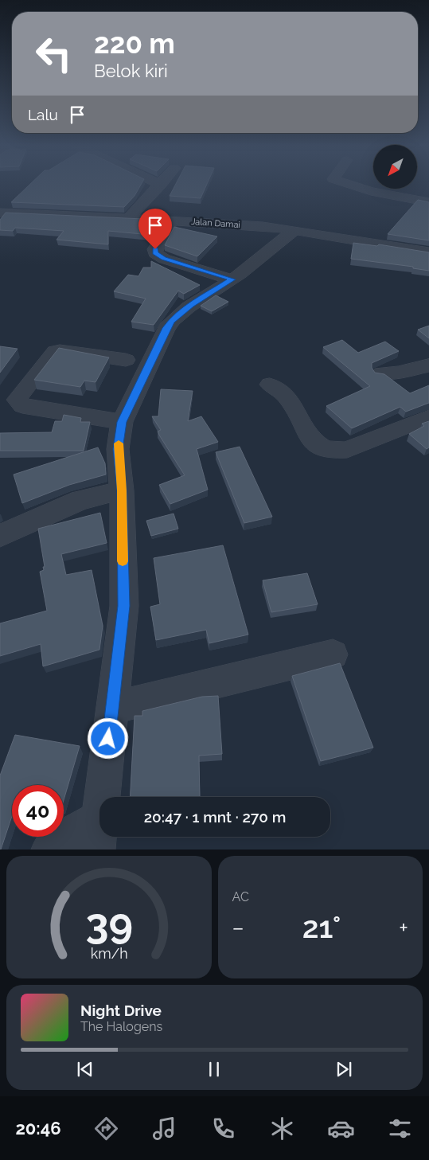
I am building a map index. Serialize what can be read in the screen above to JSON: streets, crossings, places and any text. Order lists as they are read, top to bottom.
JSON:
{
  "streets": {
    "street": ["Jalan Damai"]
  },
  "north": "bottom left",
  "page": {
    "turn": ["220 m", "Belok kiri"],
    "then": "Lalu",
    "limit": "40",
    "trip": "20:47 · 1 mnt · 270 m",
    "tile": "AC",
    "heat": ["−", "21°", "+"],
    "song": ["Night Drive", "The Halogens"],
    "tabs": "20:46",
    "gauge": ["39", "km/h"]
  }
}
